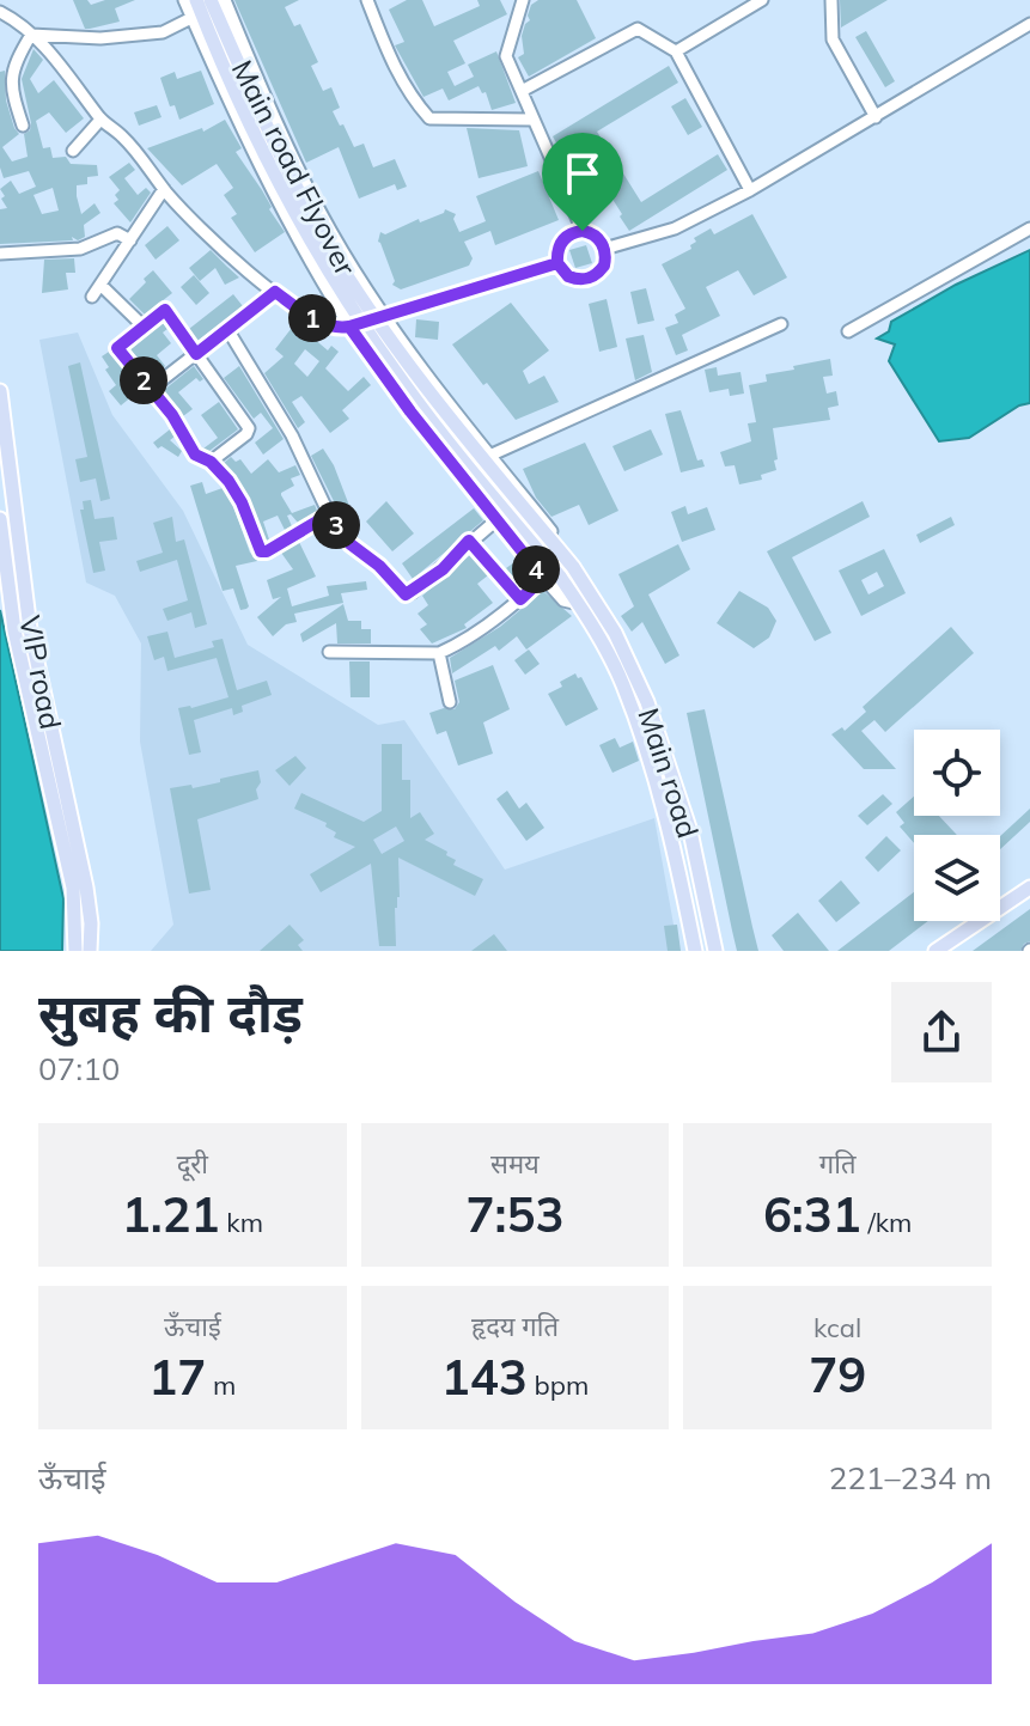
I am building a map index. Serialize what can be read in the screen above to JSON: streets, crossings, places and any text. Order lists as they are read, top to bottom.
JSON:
{
  "streets": {
    "main road": ["Main road Flyover", "VIP road", "Main road"]
  },
  "crossings": [
    ["Main road Flyover", "Main road"]
  ],
  "page": {
    "pins": [
      "1",
      "2",
      "3",
      "4"
    ],
    "heading": ["सुबह की दौड़", "07:10"],
    "stats": [
      ["दूरी", "1.21 km"],
      ["समय", "7:53"],
      ["गति", "6:31 /km"],
      ["ऊँचाई", "17 m"],
      ["हृदय गति", "143 bpm"],
      ["kcal", "79"]
    ],
    "chart": ["ऊँचाई", "221–234 m"]
  }
}
